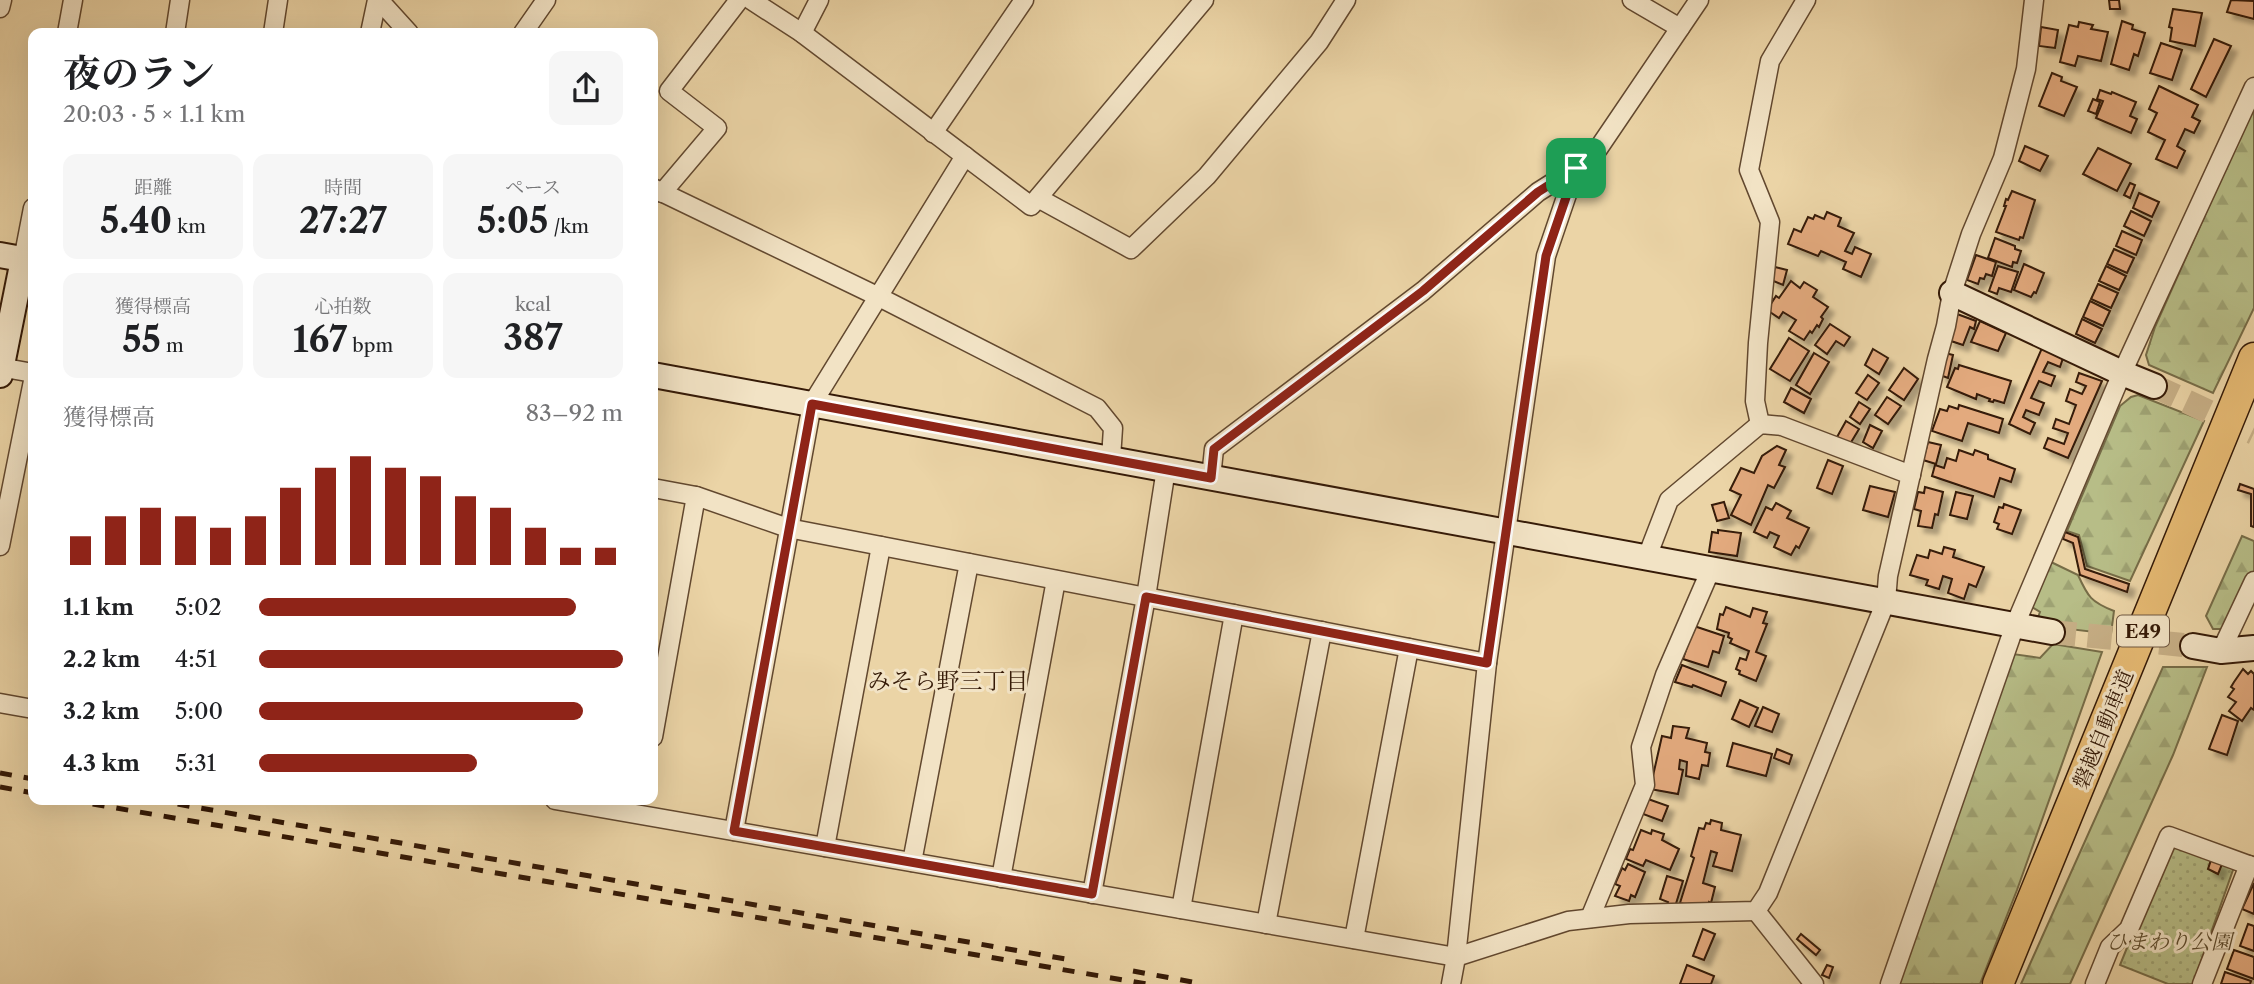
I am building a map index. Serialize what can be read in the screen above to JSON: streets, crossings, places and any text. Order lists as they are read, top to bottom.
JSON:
{
  "streets": {
    "highway": ["E49", "磐越自動車道"]
  },
  "districts": ["みそら野三丁目"],
  "parks": ["ひまわり公園"],
  "page": {
    "heading": ["夜のラン", "20:03 · 5 × 1.1 km"],
    "stats": [
      ["距離", "5.40 km"],
      ["時間", "27:27"],
      ["ペース", "5:05 /km"],
      ["獲得標高", "55 m"],
      ["心拍数", "167 bpm"],
      ["kcal", "387"]
    ],
    "chart": ["獲得標高", "83–92 m"],
    "list": [
      {
        "name": "1.1 km",
        "note": "5:02"
      },
      {
        "name": "2.2 km",
        "note": "4:51"
      },
      {
        "name": "3.2 km",
        "note": "5:00"
      },
      {
        "name": "4.3 km",
        "note": "5:31"
      }
    ]
  }
}
